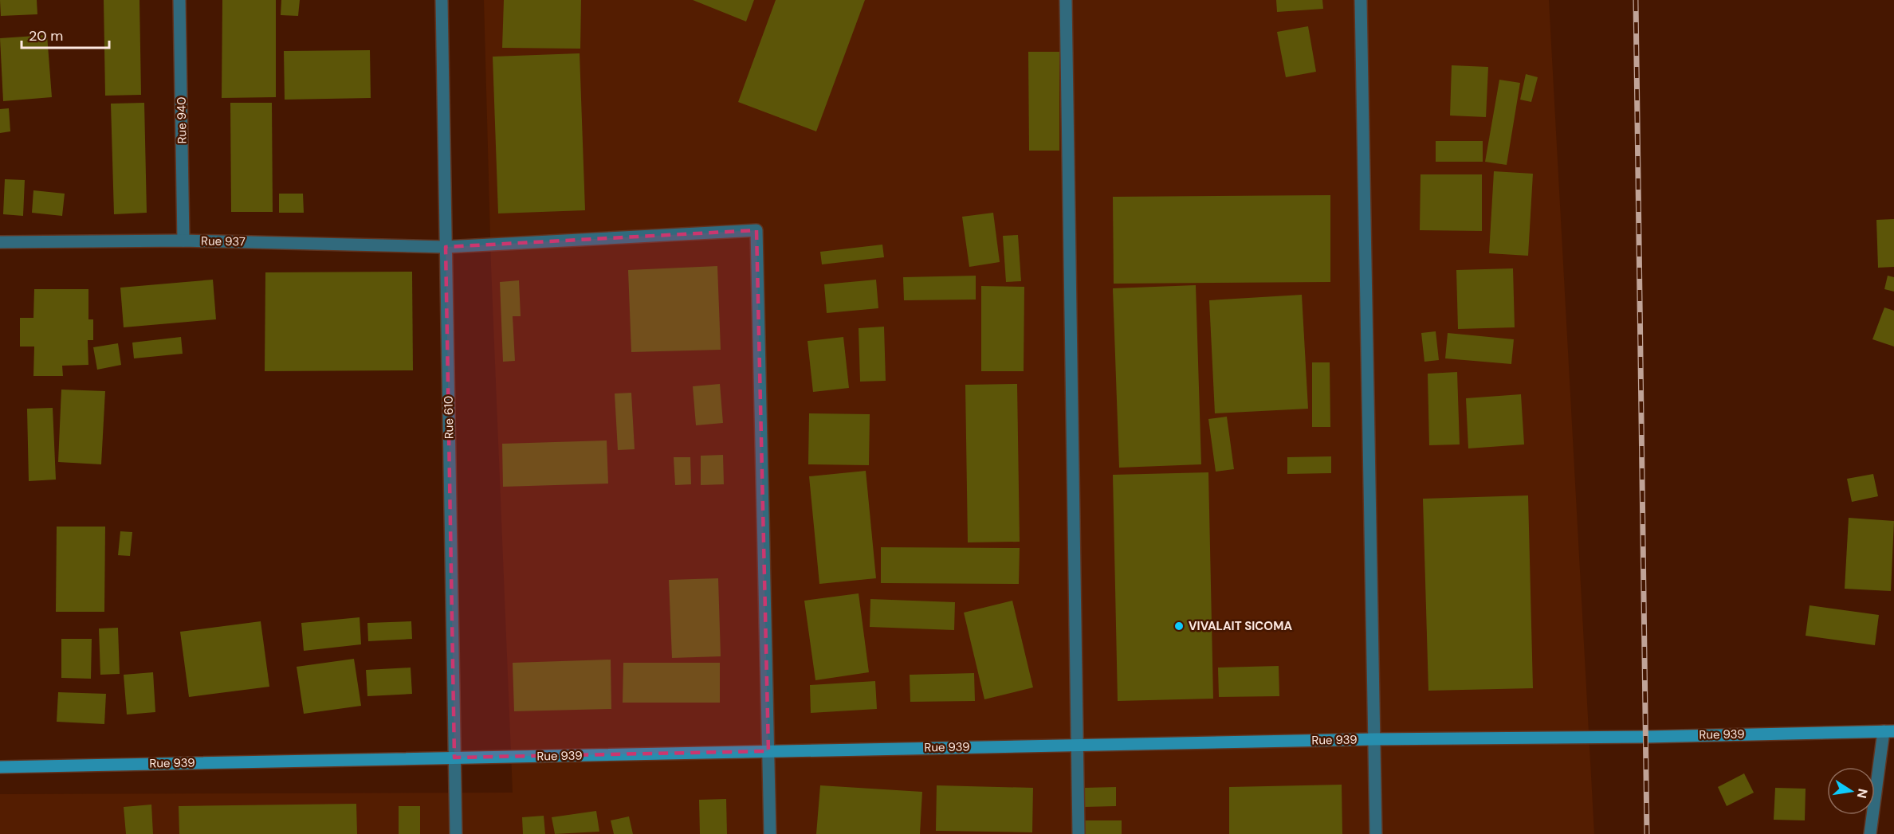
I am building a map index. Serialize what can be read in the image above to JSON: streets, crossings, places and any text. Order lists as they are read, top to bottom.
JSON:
{
  "streets": {
    "main road": ["Rue 939"],
    "street": ["Rue 940", "Rue 937", "Rue 610"]
  },
  "crossings": [
    ["Rue 940", "Rue 937"],
    ["Rue 937", "Rue 610"],
    ["Rue 937", "Rue 939"],
    ["Rue 610", "Rue 939"]
  ],
  "places": ["VIVALAIT SICOMA"],
  "scale_bar": "20 m",
  "north": "right"
}
